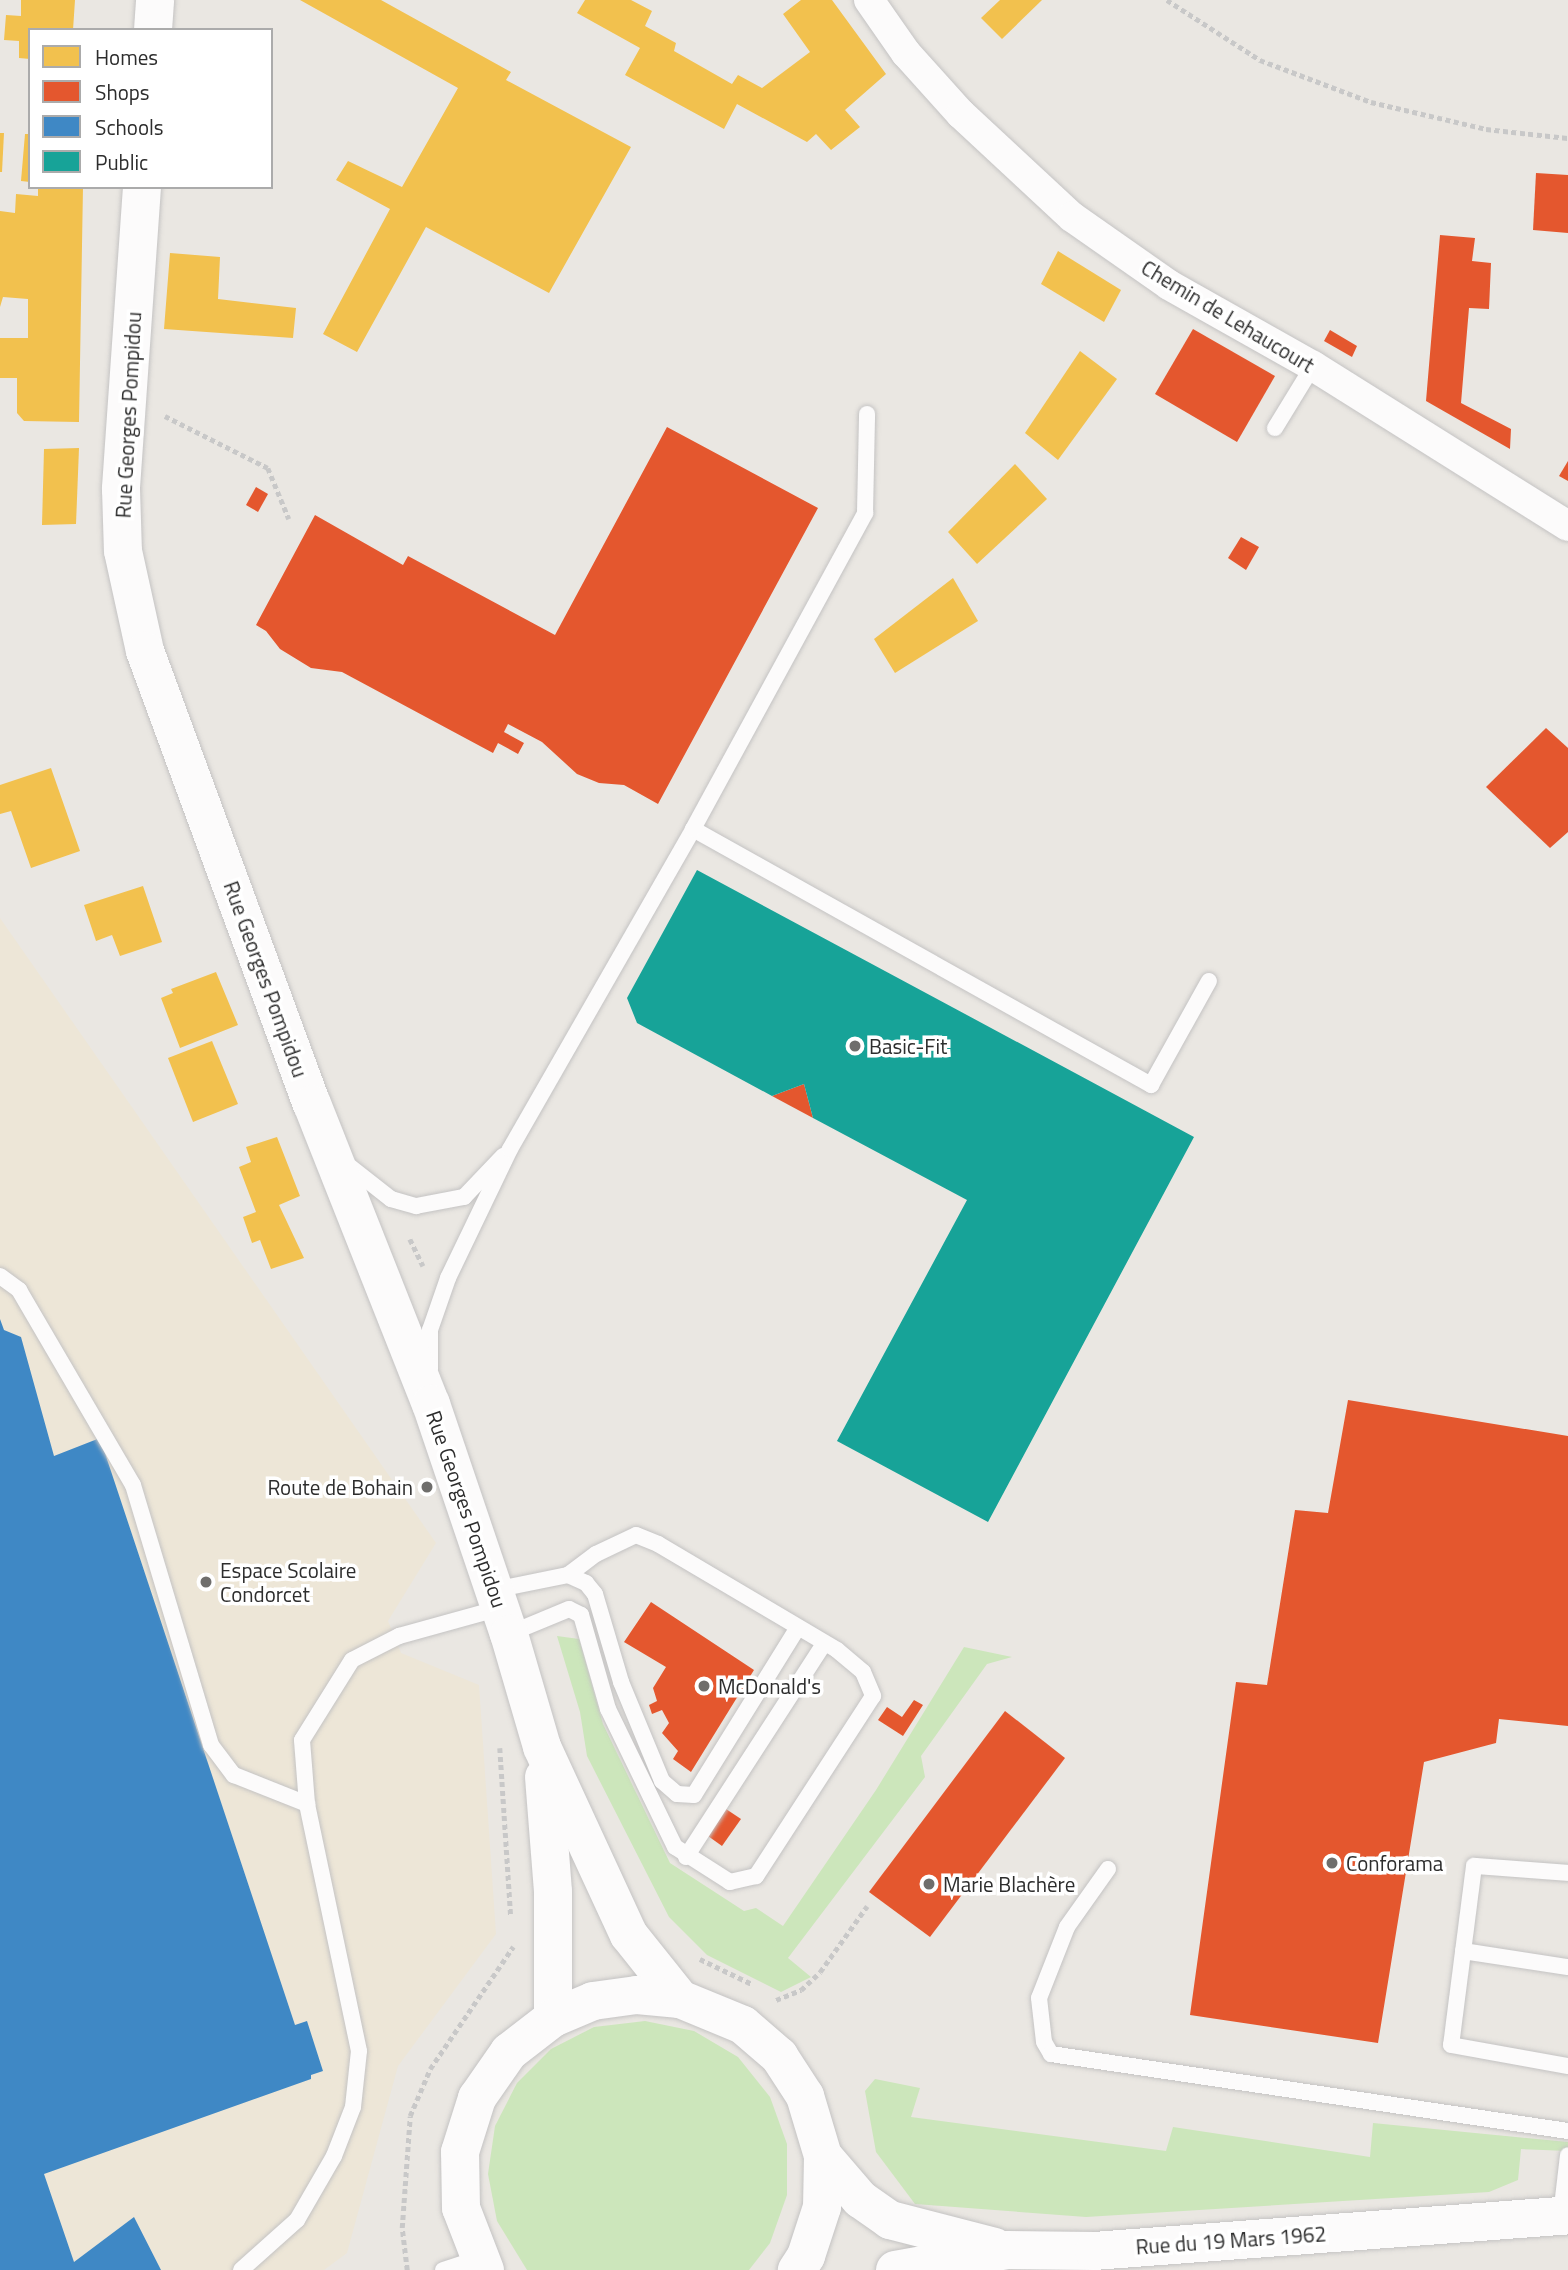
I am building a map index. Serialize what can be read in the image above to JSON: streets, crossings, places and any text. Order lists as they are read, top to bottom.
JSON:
{
  "streets": {
    "main road": ["Rue Georges Pompidou", "Rue du 19 Mars 1962"],
    "street": ["Chemin de Lehaucourt"]
  },
  "places": [
    "Basic-Fit",
    "Route de Bohain",
    "Espace Scolaire Condorcet",
    "McDonald's",
    "Conforama",
    "Marie Blachère"
  ],
  "legend": [
    "Homes",
    "Shops",
    "Schools",
    "Public"
  ]
}
